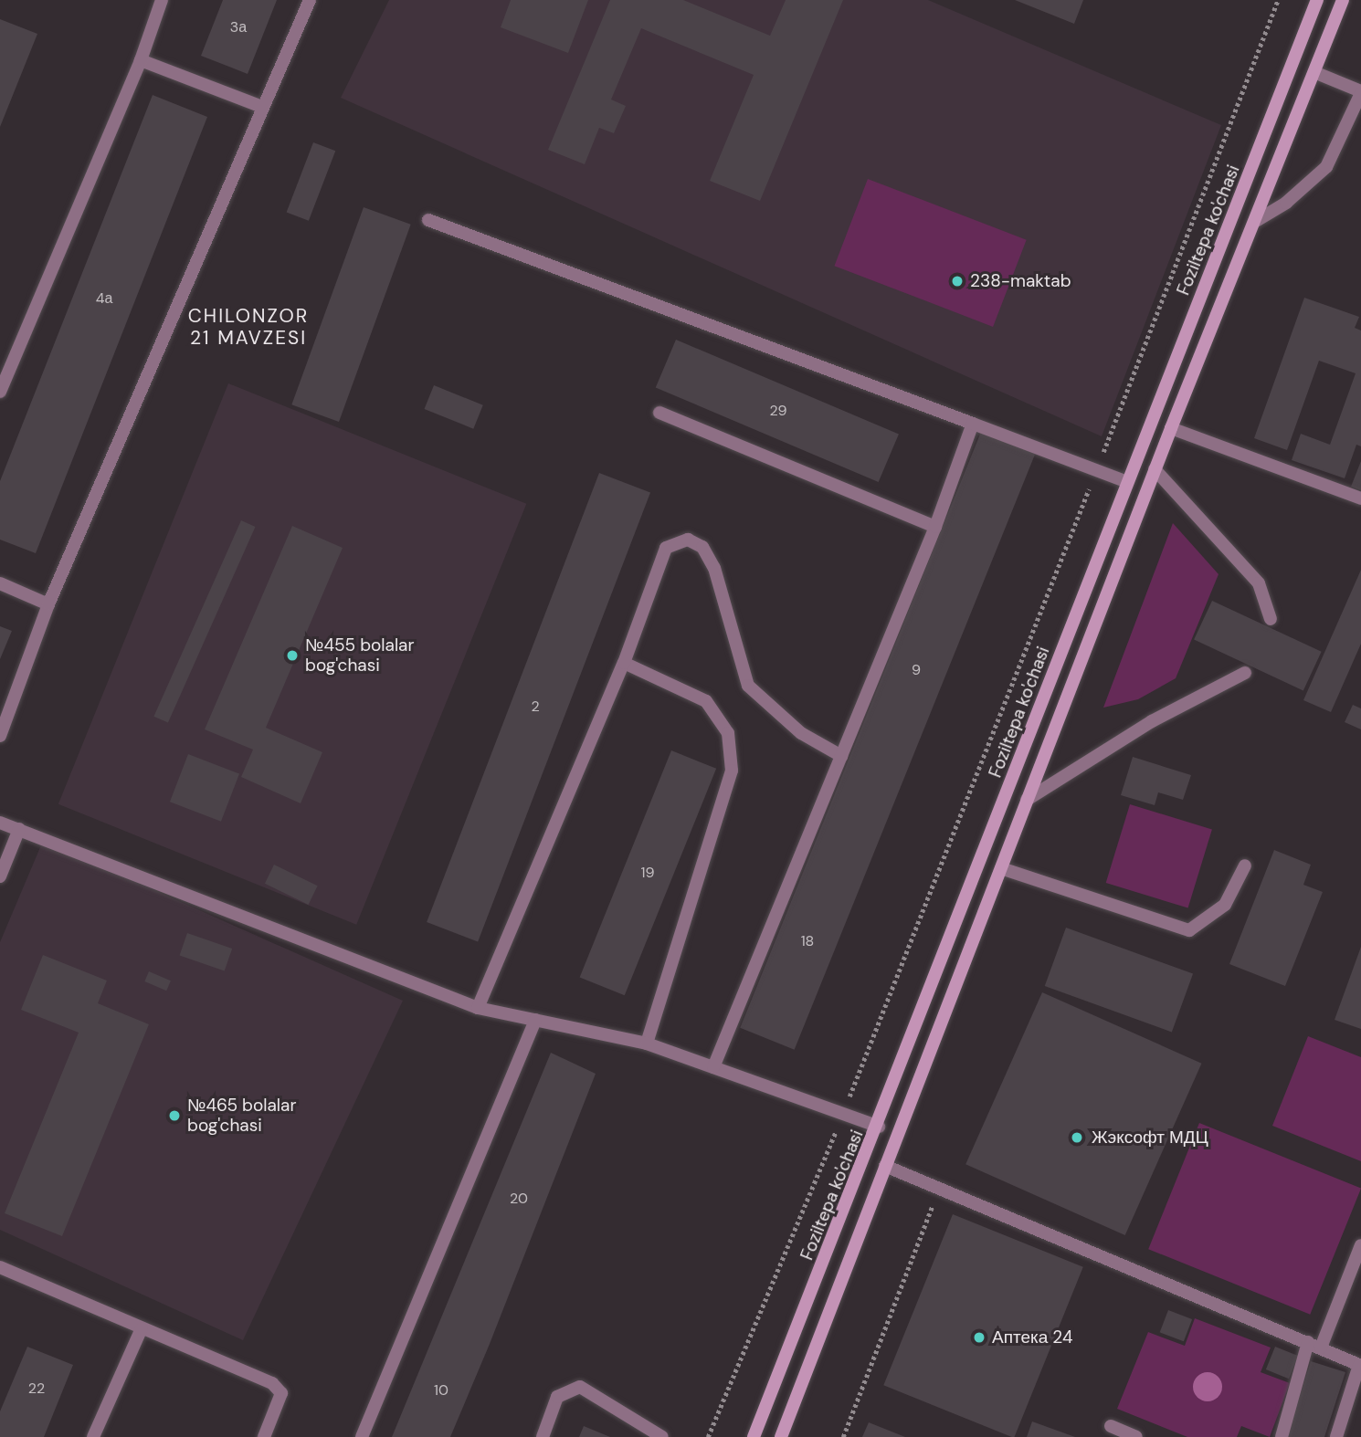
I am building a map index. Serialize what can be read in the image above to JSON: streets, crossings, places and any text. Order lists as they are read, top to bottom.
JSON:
{
  "streets": {
    "main road": ["Foziltepa ko'chasi"]
  },
  "districts": ["CHILONZOR 21 MAVZESI"],
  "places": [
    "238-maktab",
    "№455 bolalar bog'chasi",
    "№465 bolalar bog'chasi",
    "Жэксофт МДЦ",
    "Аптека 24"
  ],
  "house_numbers": [
    "3а",
    "4а",
    "29",
    "9",
    "2",
    "19",
    "18",
    "20",
    "22",
    "10"
  ]
}
